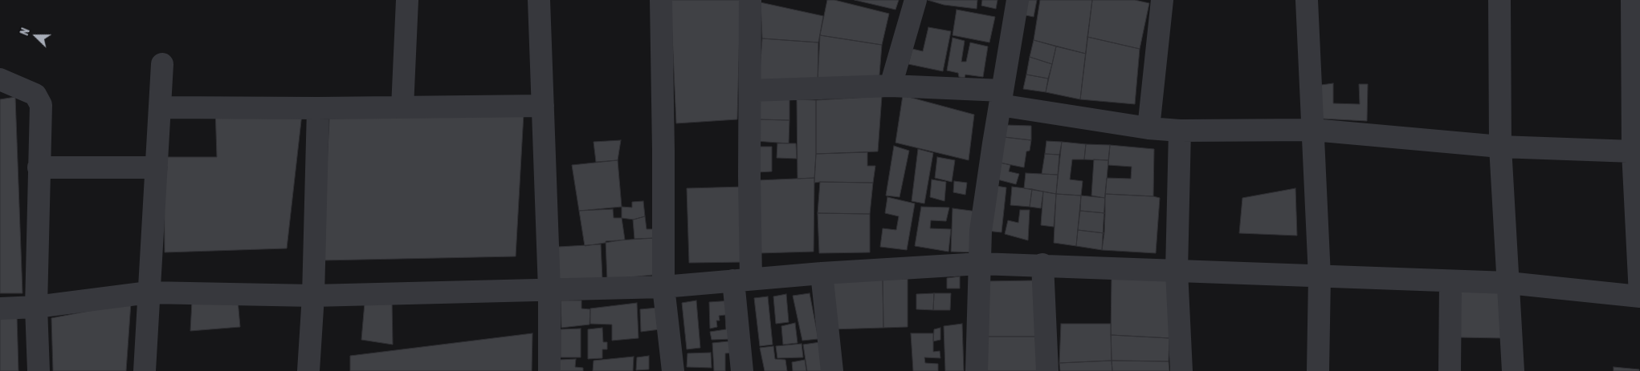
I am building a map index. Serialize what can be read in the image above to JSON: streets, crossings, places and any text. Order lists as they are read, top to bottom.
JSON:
{
  "north": "left"
}
